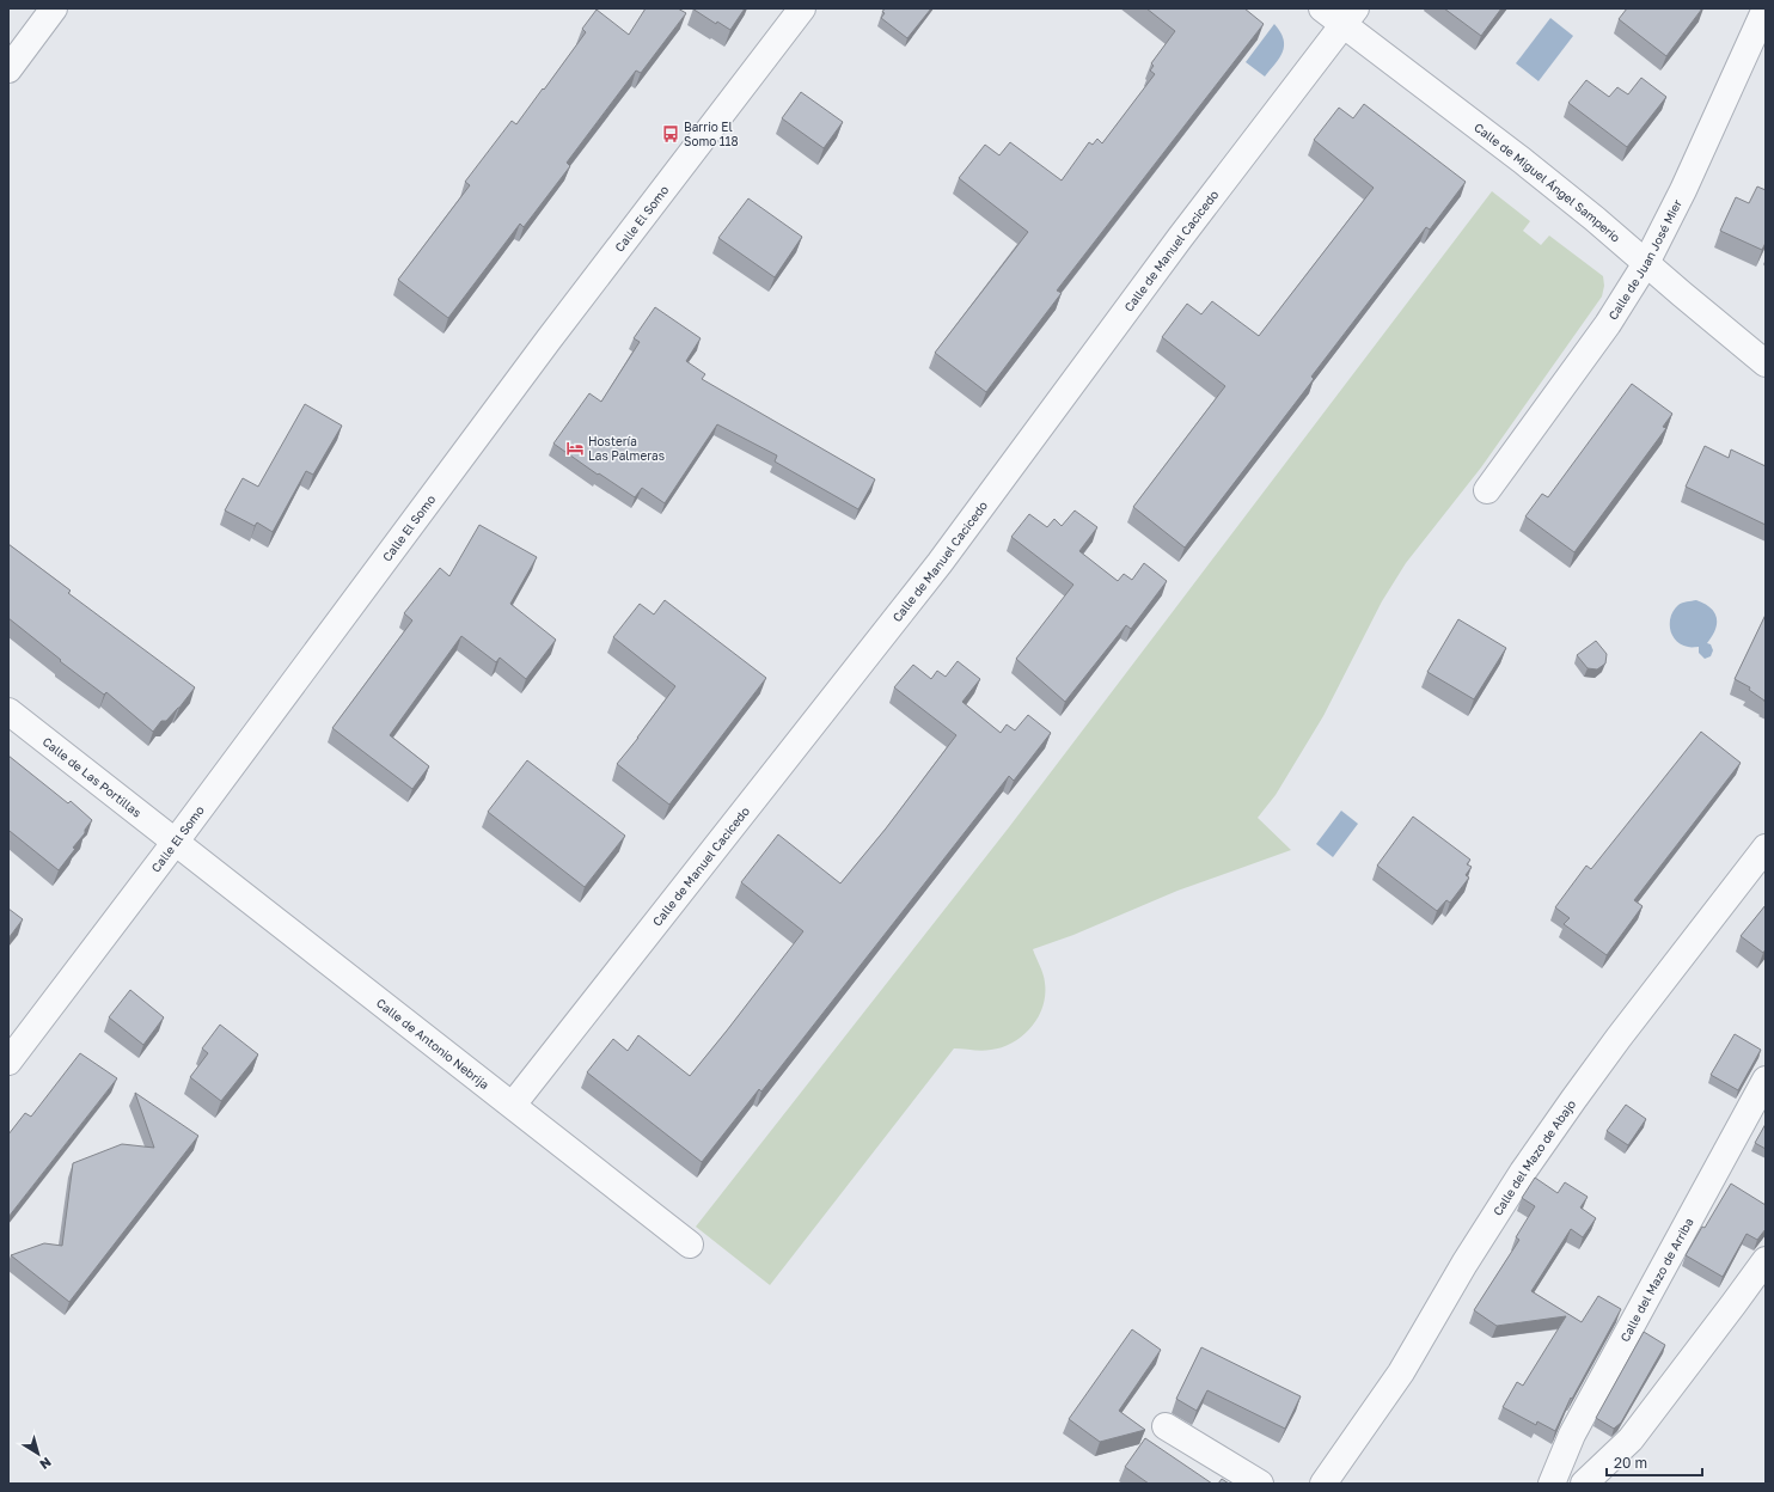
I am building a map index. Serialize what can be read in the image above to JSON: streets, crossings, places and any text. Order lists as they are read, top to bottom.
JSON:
{
  "streets": {
    "street": [
      "Calle de Miguel Ángel Samperio",
      "Calle El Somo",
      "Calle de Manuel Cacicedo",
      "Calle de Juan José Mier",
      "Calle de Las Portillas",
      "Calle de Antonio Nebrija",
      "Calle del Mazo de Abajo",
      "Calle del Mazo de Arriba"
    ]
  },
  "crossings": [
    ["Calle de Miguel Ángel Samperio", "Calle de Manuel Cacicedo"],
    ["Calle de Miguel Ángel Samperio", "Calle de Juan José Mier"],
    ["Calle El Somo", "Calle de Las Portillas"],
    ["Calle El Somo", "Calle de Antonio Nebrija"],
    ["Calle de Manuel Cacicedo", "Calle de Antonio Nebrija"],
    ["Calle de Las Portillas", "Calle de Antonio Nebrija"]
  ],
  "places": {
    "bus stop": ["Barrio El Somo 118"],
    "hotel": ["Hostería Las Palmeras"]
  },
  "scale_bar": "20 m",
  "north": "bottom right"
}
